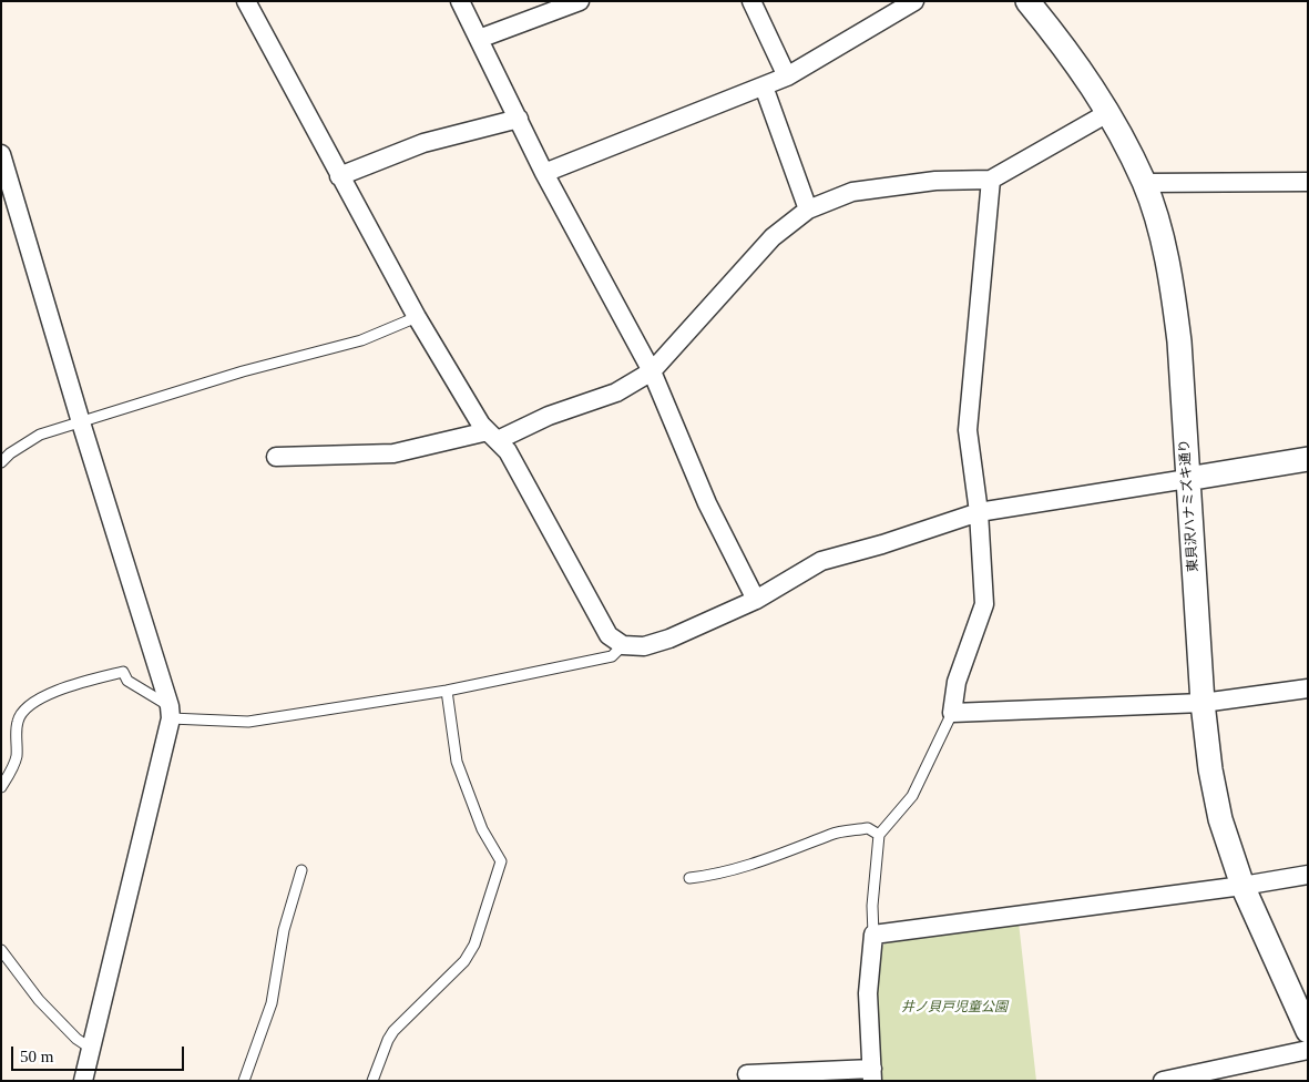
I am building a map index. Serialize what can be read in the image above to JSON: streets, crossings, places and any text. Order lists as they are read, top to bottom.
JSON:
{
  "streets": {
    "street": ["東貝沢ハナミズキ通り"]
  },
  "parks": ["井ノ貝戸児童公園"],
  "scale_bar": "50 m"
}
